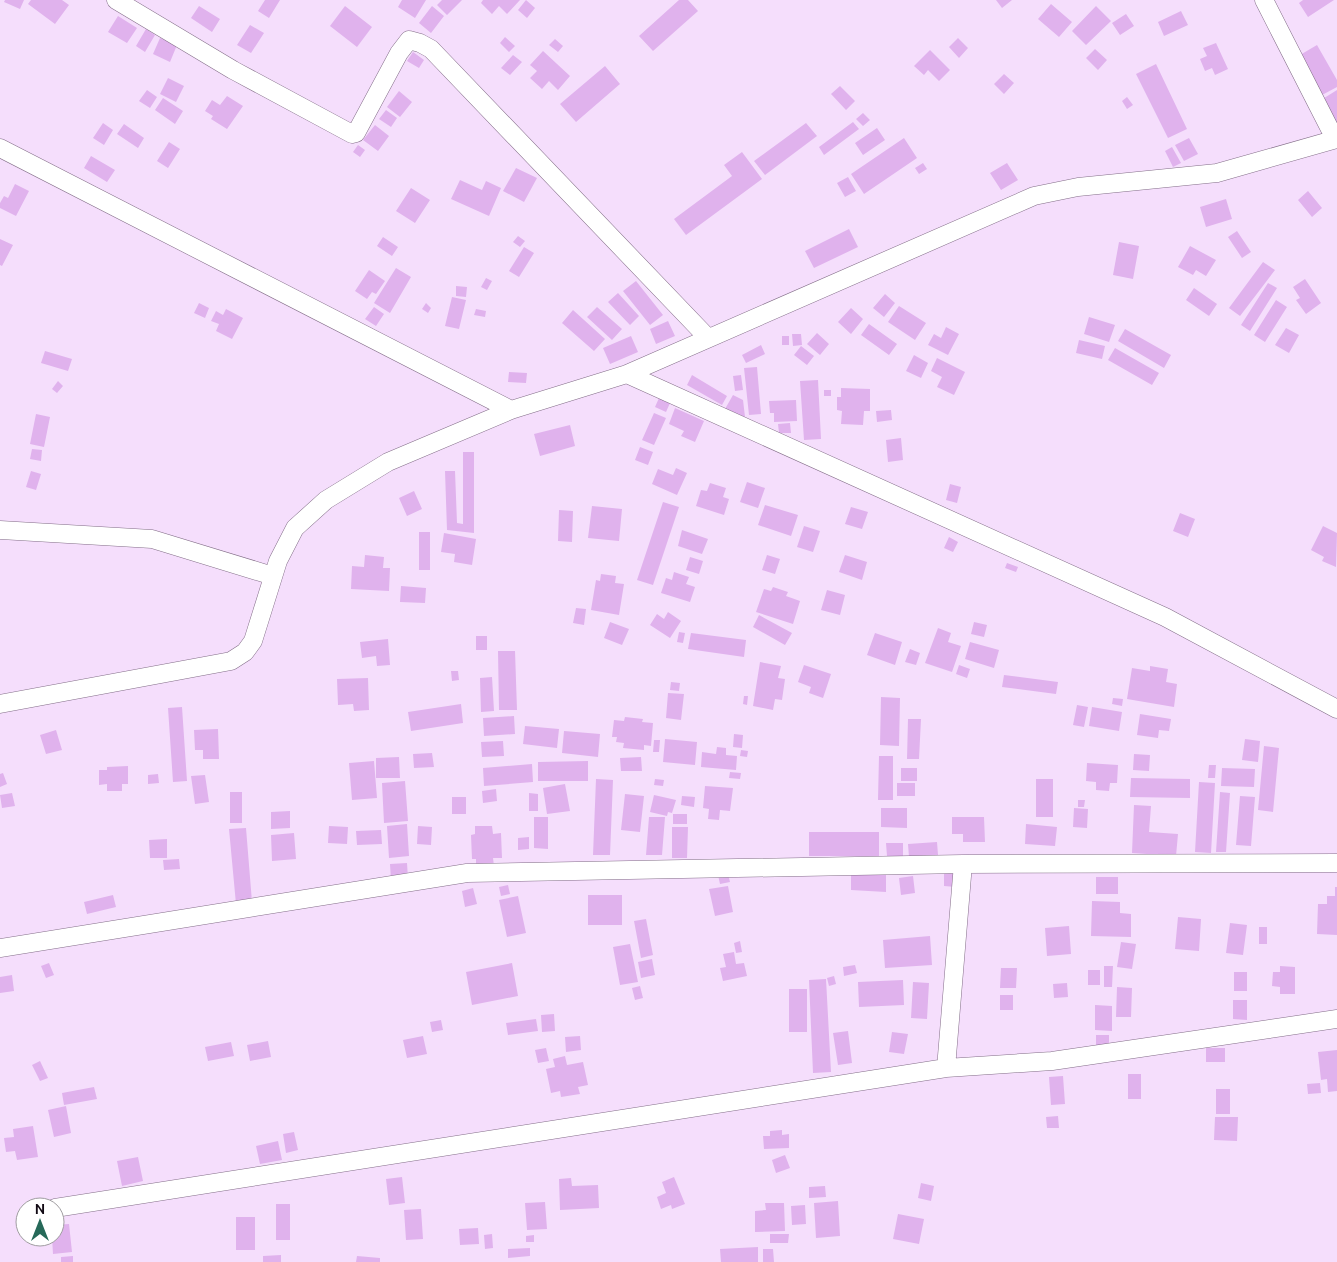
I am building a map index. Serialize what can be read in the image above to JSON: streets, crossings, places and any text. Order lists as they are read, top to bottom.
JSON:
{
  "north": "top"
}
